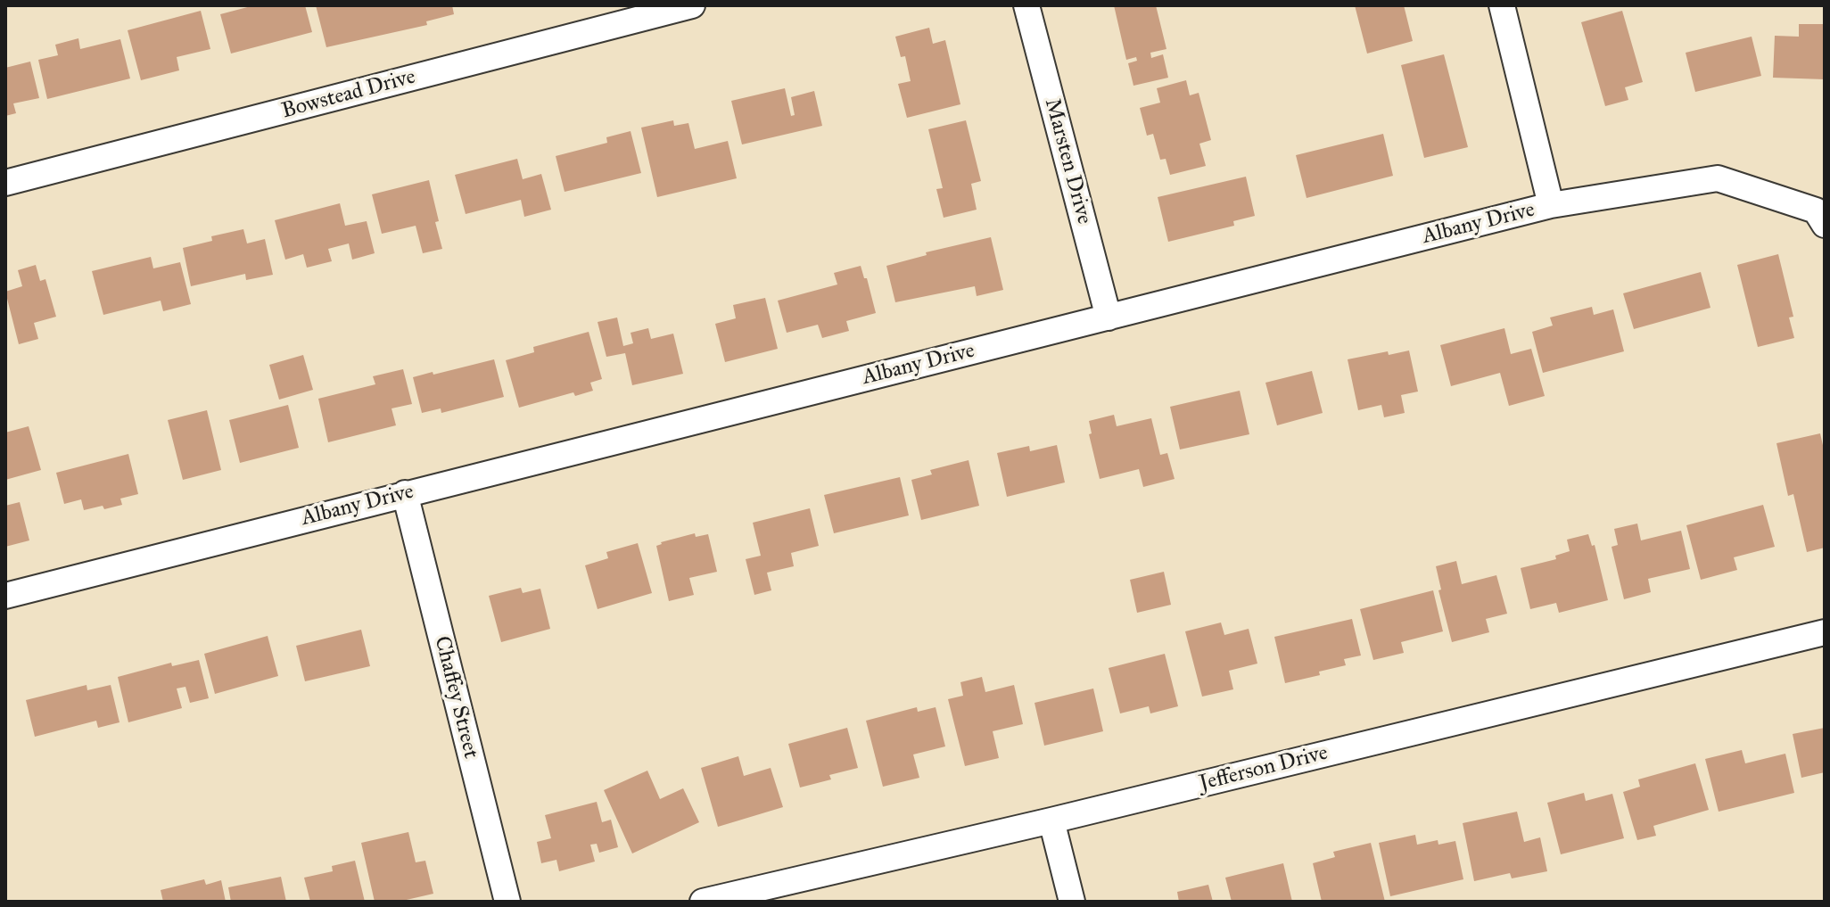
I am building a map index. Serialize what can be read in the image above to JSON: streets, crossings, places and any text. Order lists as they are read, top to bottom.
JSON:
{
  "streets": {
    "street": [
      "Bowstead Drive",
      "Marsten Drive",
      "Albany Drive",
      "Chaffey Street",
      "Jefferson Drive"
    ]
  },
  "crossings": [
    ["Marsten Drive", "Albany Drive"],
    ["Albany Drive", "Chaffey Street"]
  ]
}
